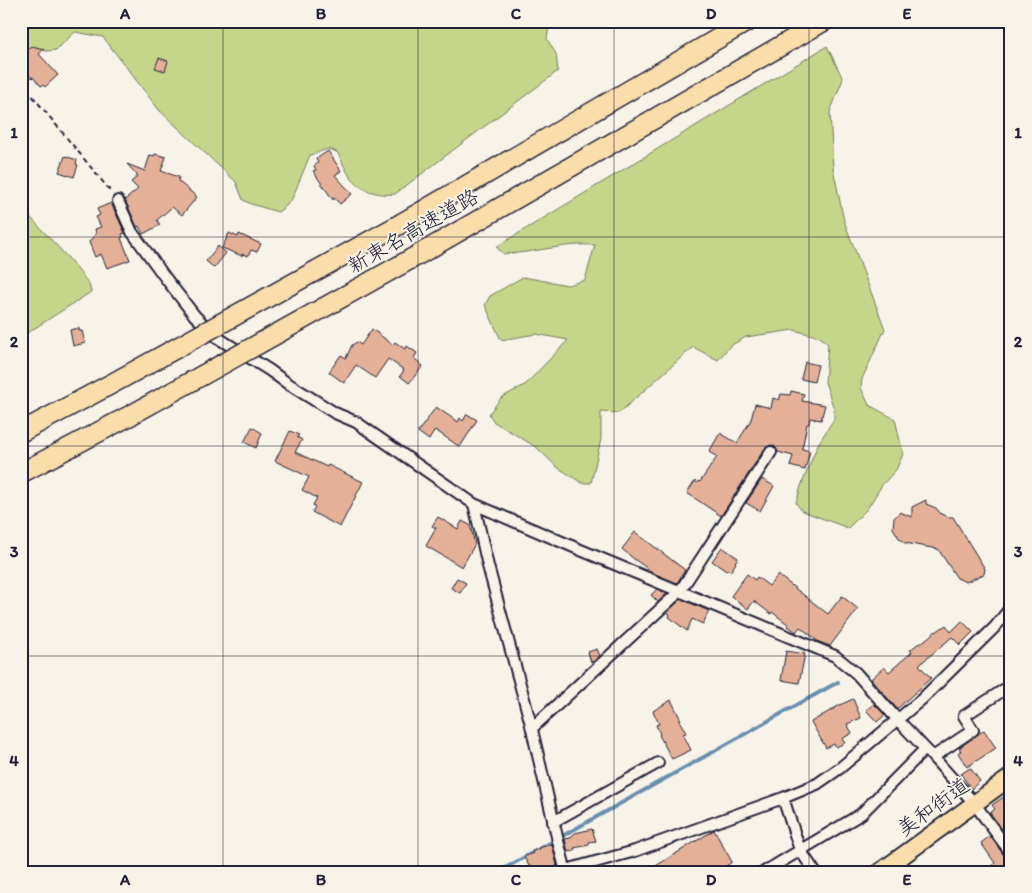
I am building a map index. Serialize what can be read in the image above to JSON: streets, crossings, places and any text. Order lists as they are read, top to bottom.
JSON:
{
  "streets": {
    "highway": ["新東名高速道路"],
    "main road": ["美和街道"]
  },
  "grid": {
    "columns": [
      "A",
      "B",
      "C",
      "D",
      "E"
    ],
    "rows": [
      "1",
      "2",
      "3",
      "4"
    ]
  }
}
